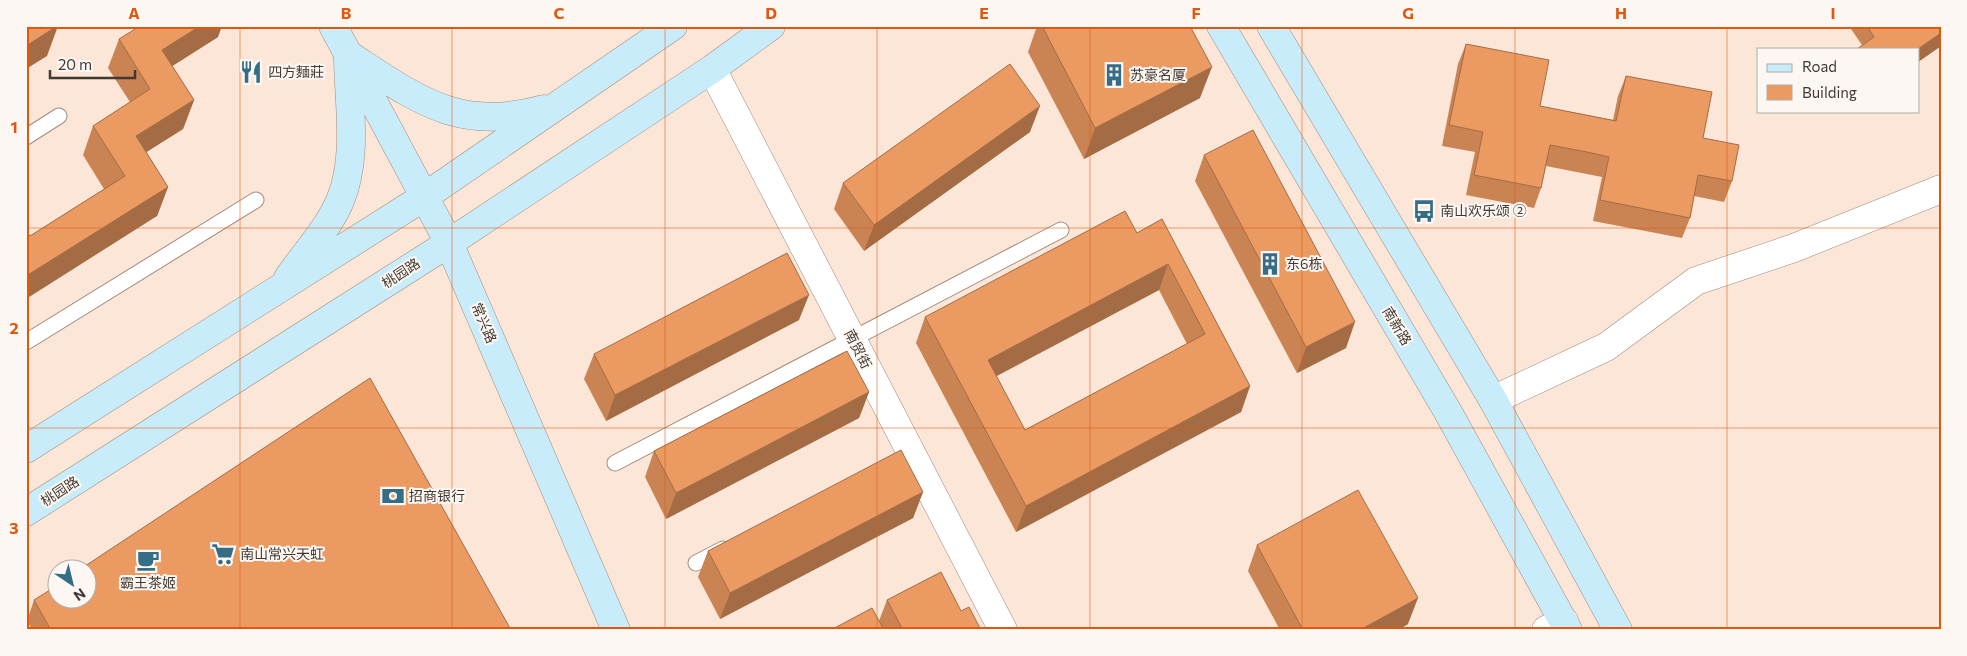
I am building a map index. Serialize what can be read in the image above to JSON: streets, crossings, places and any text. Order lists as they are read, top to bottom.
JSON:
{
  "streets": {
    "main road": ["桃园路", "常兴路", "南新路"],
    "street": ["南贸街"]
  },
  "crossings": [
    ["桃园路", "常兴路"],
    ["桃园路", "南贸街"]
  ],
  "places": {
    "restaurant": ["四方麵莊"],
    "building": ["苏豪名厦", "东6栋"],
    "bus stop": ["南山欢乐颂 ②"],
    "bank": ["招商银行"],
    "supermarket": ["南山常兴天虹"],
    "cafe": ["霸王茶姬"]
  },
  "legend": ["Road", "Building"],
  "scale_bar": "20 m",
  "north": "bottom right",
  "grid": {
    "columns": [
      "A",
      "B",
      "C",
      "D",
      "E",
      "F",
      "G",
      "H",
      "I"
    ],
    "rows": ["1", "2", "3"]
  }
}
